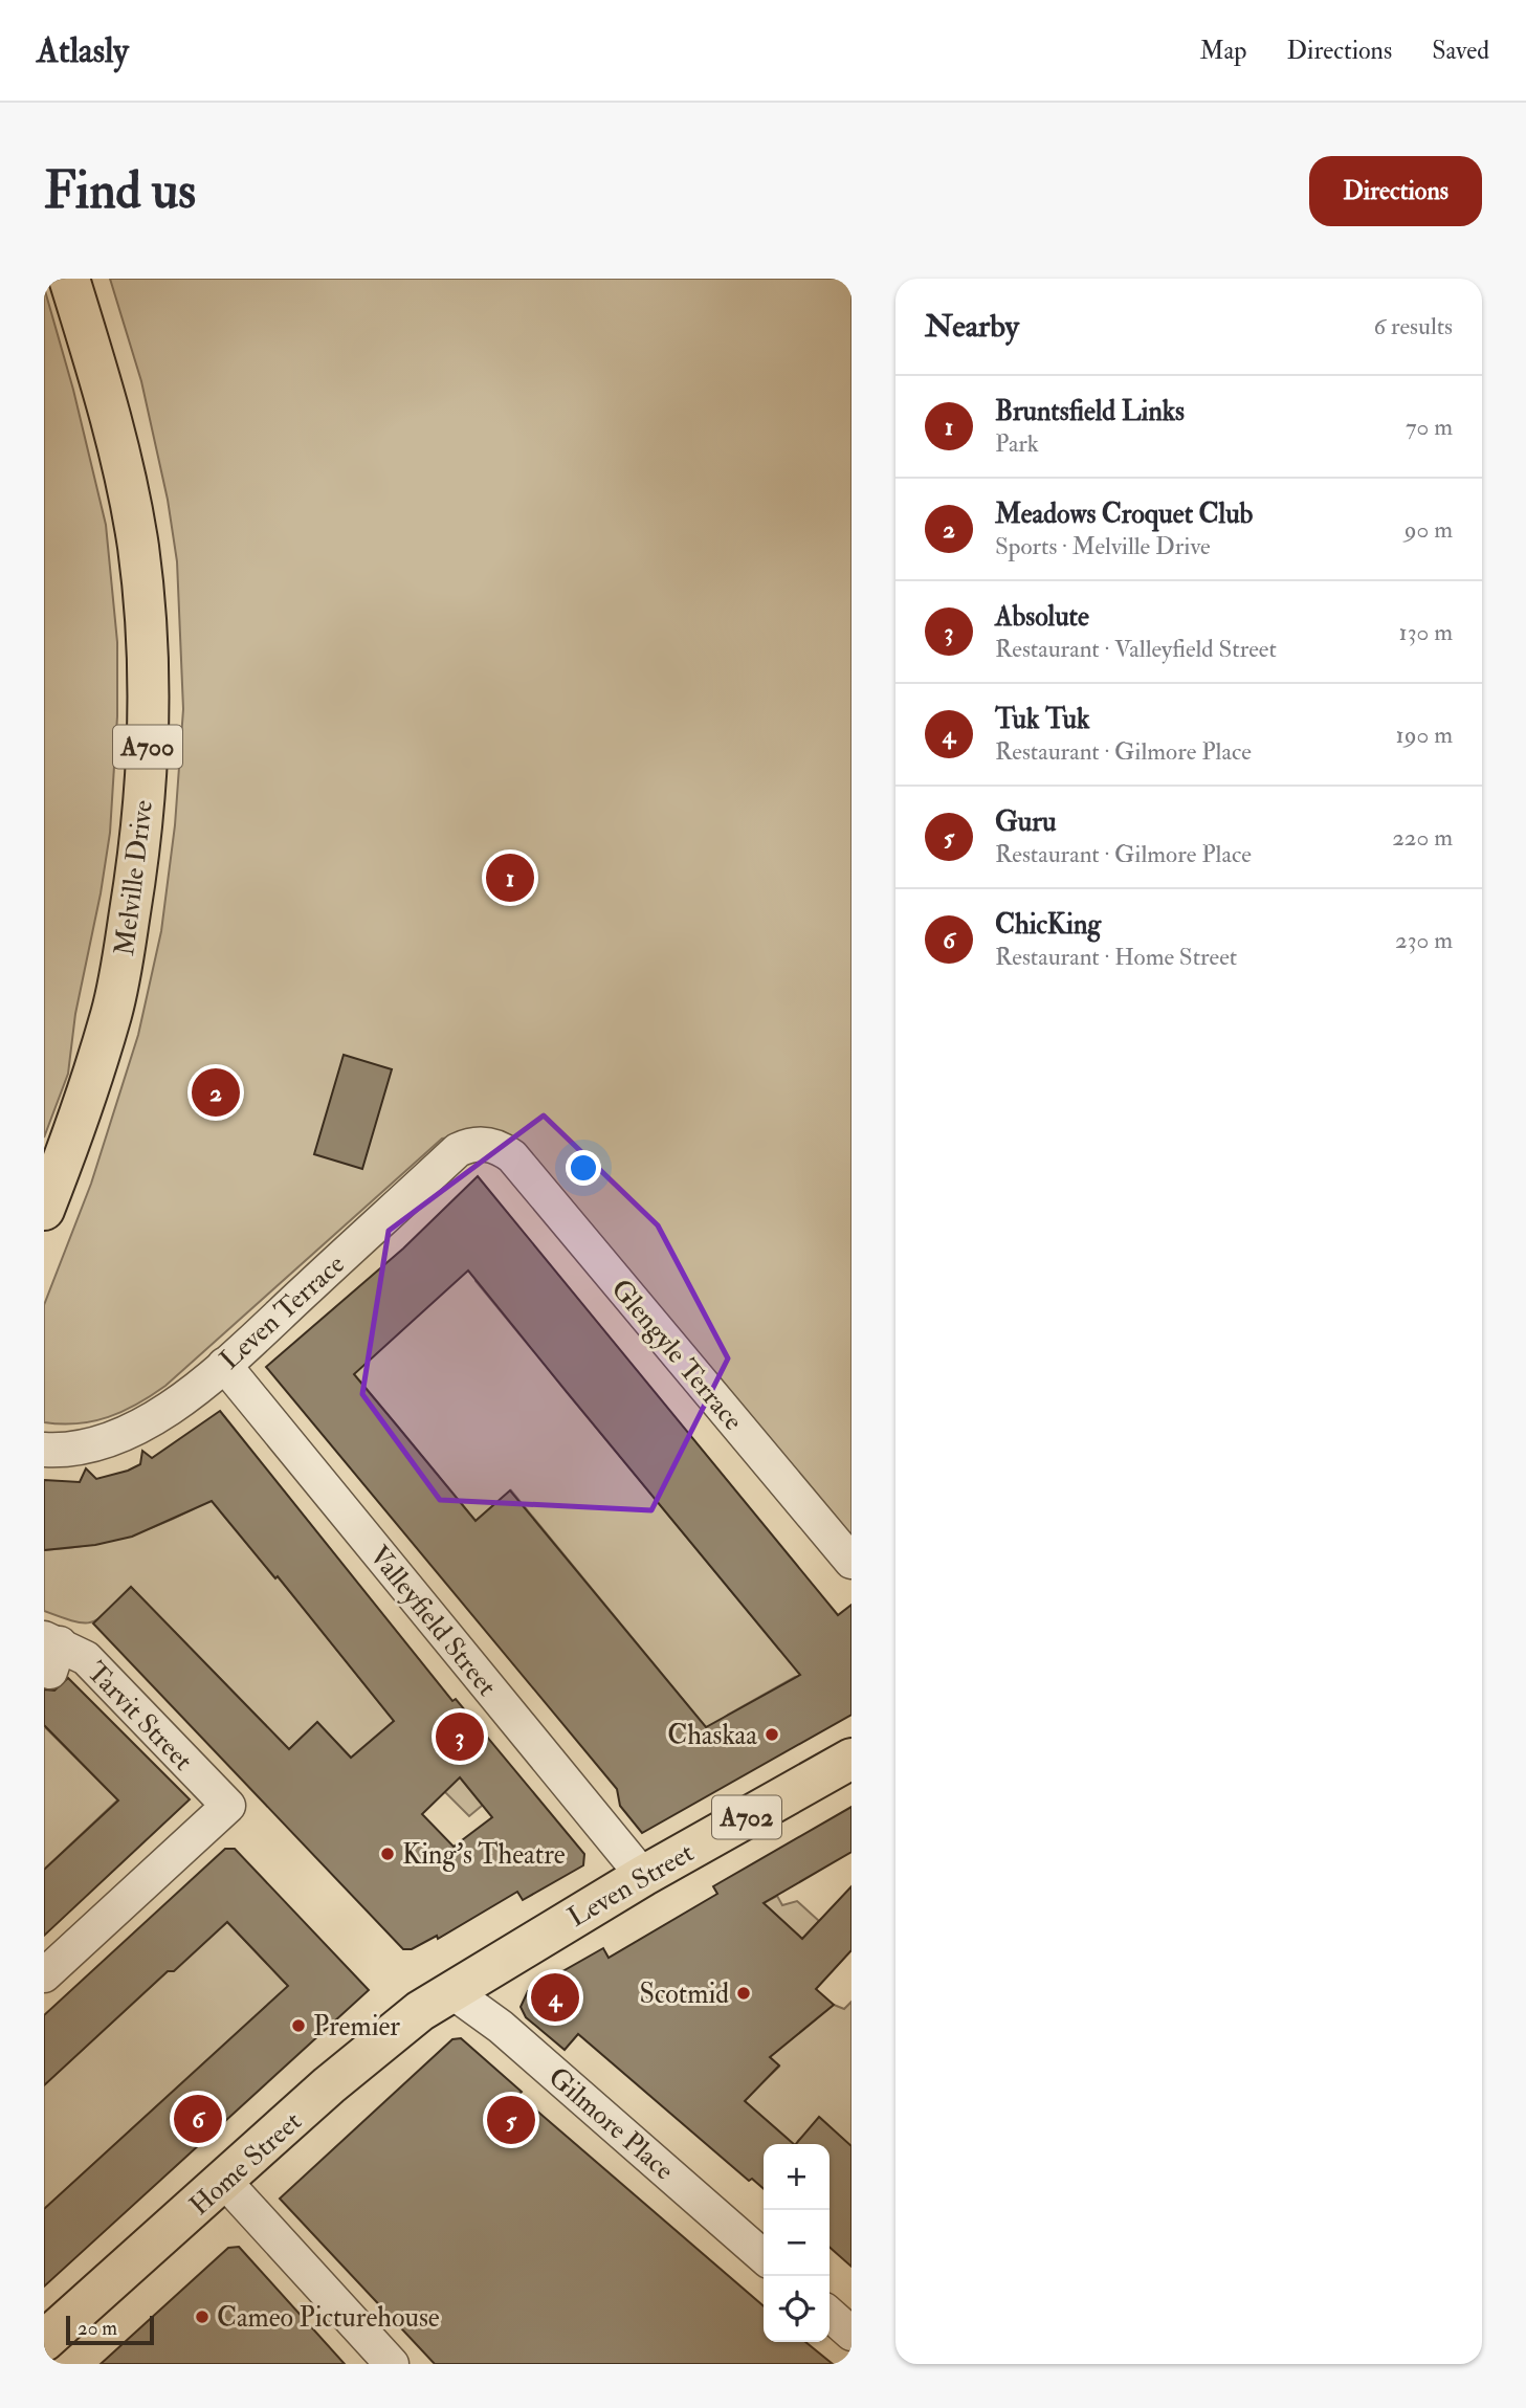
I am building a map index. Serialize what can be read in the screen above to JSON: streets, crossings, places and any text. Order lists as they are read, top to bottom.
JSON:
{
  "streets": {
    "main road": [
      "A700",
      "Melville Drive",
      "A702",
      "Leven Street",
      "Home Street"
    ],
    "street": [
      "Leven Terrace",
      "Glengyle Terrace",
      "Valleyfield Street",
      "Tarvit Street",
      "Gilmore Place"
    ]
  },
  "crossings": [
    ["Leven Terrace", "Glengyle Terrace"],
    ["Leven Terrace", "Valleyfield Street"],
    ["Valleyfield Street", "Leven Street"],
    ["Leven Street", "Gilmore Place"],
    ["Leven Street", "Home Street"],
    ["Gilmore Place", "Home Street"]
  ],
  "places": [
    "Chaskaa",
    "King's Theatre",
    "Scotmid",
    "Premier",
    "Cameo Picturehouse"
  ],
  "scale_bar": "20 m",
  "page": {
    "header": "Atlasly",
    "nav": ["Map", "Directions", "Saved"],
    "buttons": "Directions",
    "title": "Find us",
    "heading": ["Nearby", "6 results"],
    "list": [
      {
        "mark": "1",
        "name": "Bruntsfield Links",
        "note": "Park",
        "value": "70 m"
      },
      {
        "mark": "2",
        "name": "Meadows Croquet Club",
        "note": "Sports · Melville Drive",
        "value": "90 m"
      },
      {
        "mark": "3",
        "name": "Absolute",
        "note": "Restaurant · Valleyfield Street",
        "value": "130 m"
      },
      {
        "mark": "4",
        "name": "Tuk Tuk",
        "note": "Restaurant · Gilmore Place",
        "value": "190 m"
      },
      {
        "mark": "5",
        "name": "Guru",
        "note": "Restaurant · Gilmore Place",
        "value": "220 m"
      },
      {
        "mark": "6",
        "name": "ChicKing",
        "note": "Restaurant · Home Street",
        "value": "230 m"
      }
    ],
    "pins": [
      "1",
      "2",
      "3",
      "4",
      "6",
      "5"
    ],
    "map_buttons": ["+", "−"],
    "scale": "20 m"
  }
}
